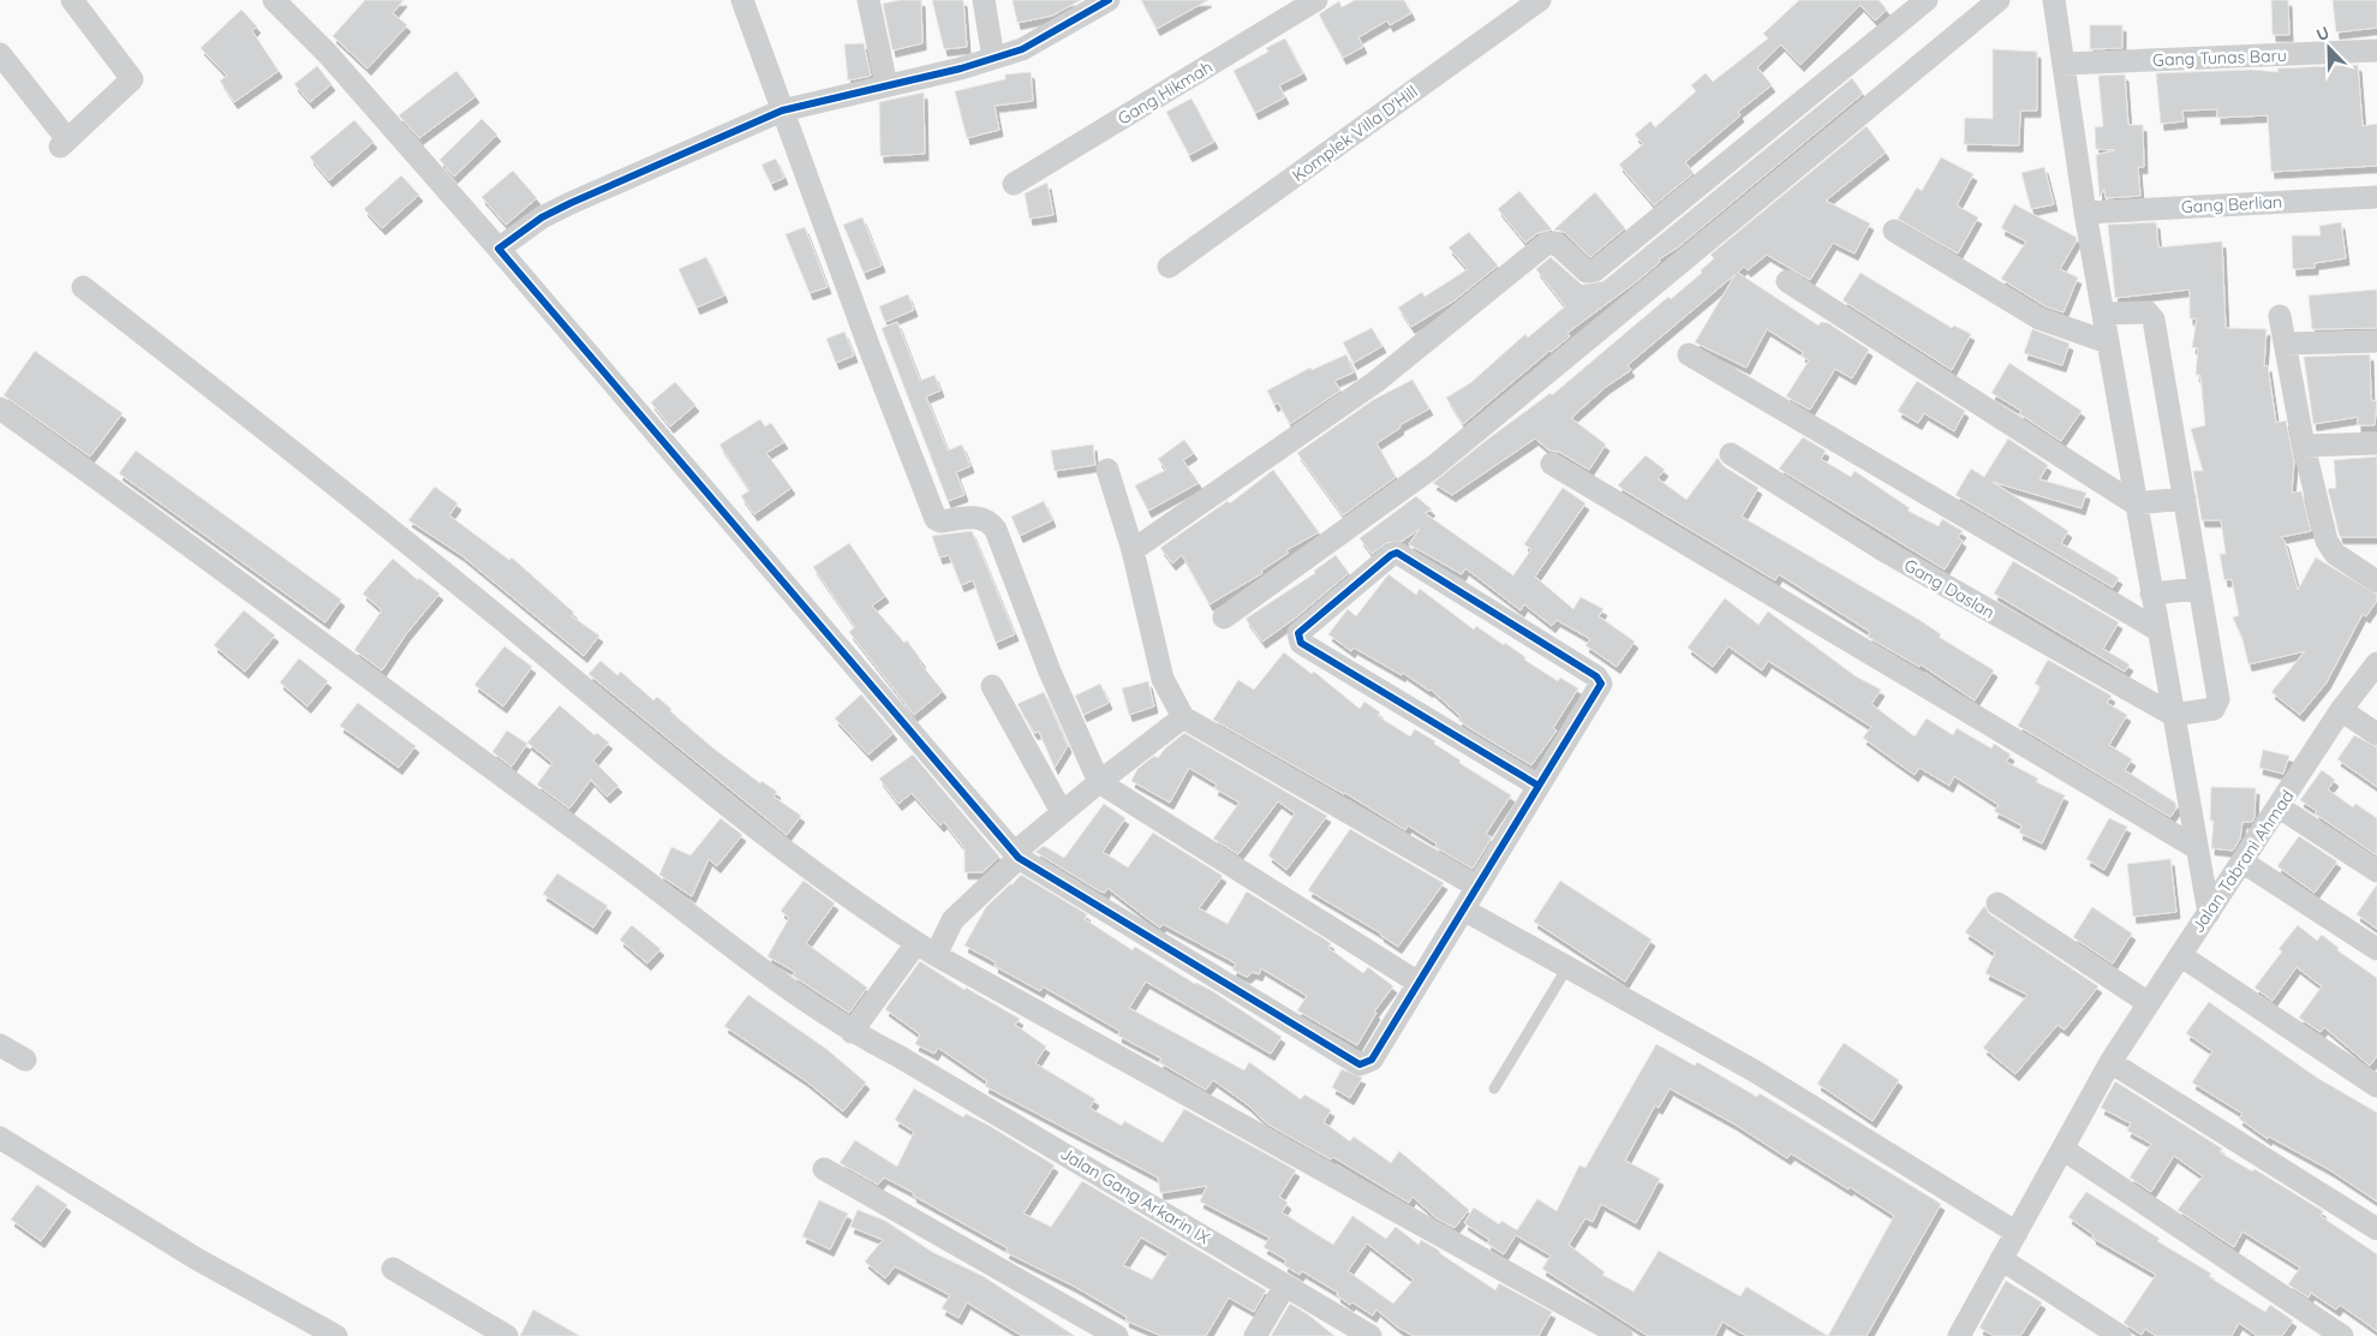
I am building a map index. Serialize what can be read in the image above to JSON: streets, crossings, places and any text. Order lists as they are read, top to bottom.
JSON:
{
  "streets": {
    "street": [
      "Gang Tunas Baru",
      "Gang Hikmah",
      "Komplek Villa D'Hill",
      "Gang Berlian",
      "Gang Daslan",
      "Jalan Tabrani Ahmad",
      "Jalan Gang Arkarin IX"
    ]
  },
  "north": "top left"
}
